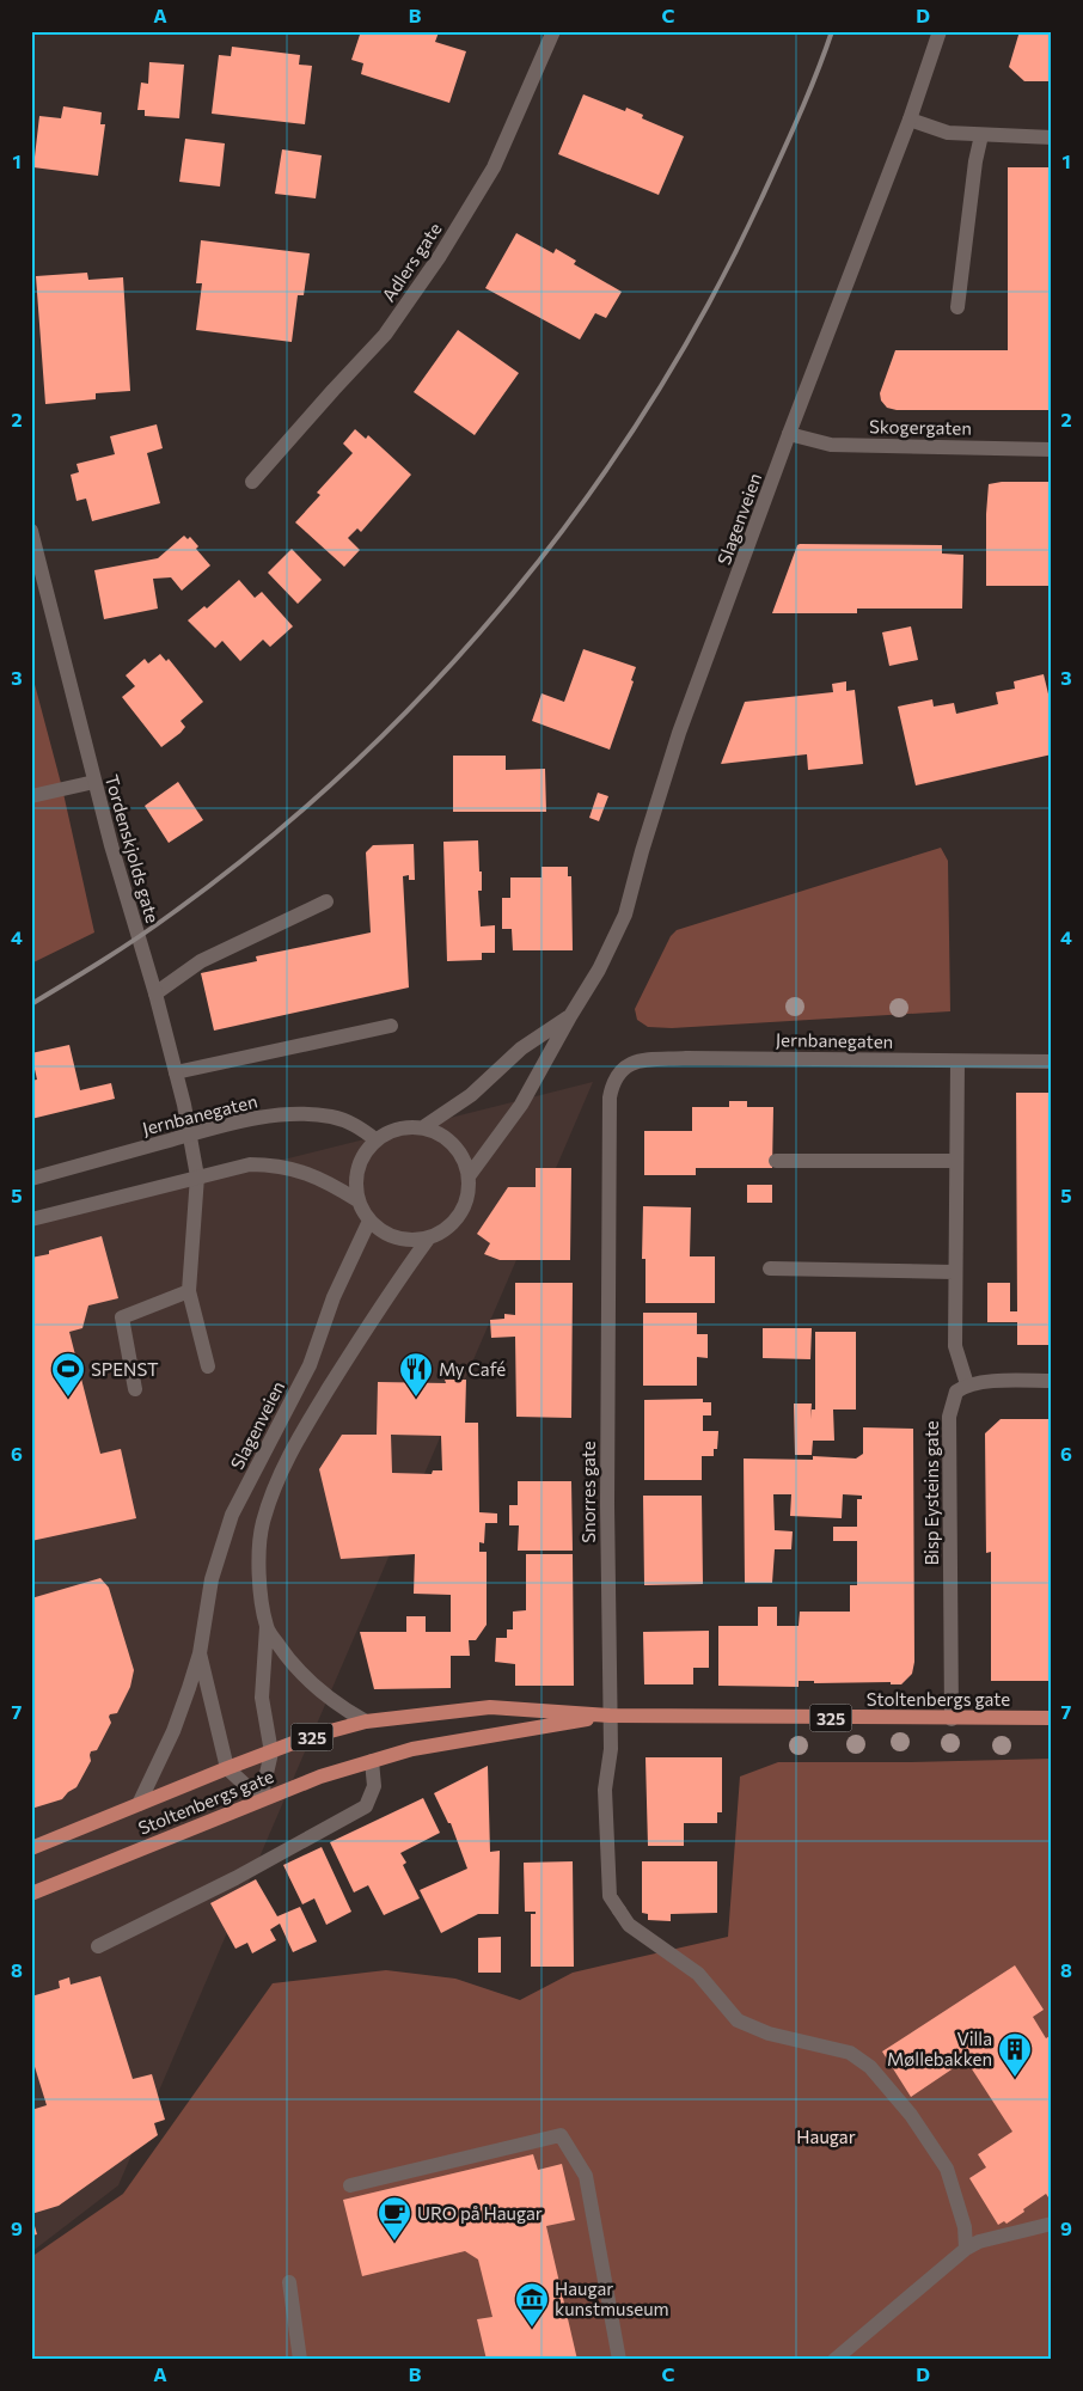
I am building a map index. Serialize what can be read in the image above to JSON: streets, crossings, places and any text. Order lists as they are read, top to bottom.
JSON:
{
  "streets": {
    "main road": ["Stoltenbergs gate", "325"],
    "street": [
      "Adlers gate",
      "Skogergaten",
      "Slagenveien",
      "Tordenskjolds gate",
      "Jernbanegaten",
      "Snorres gate",
      "Bisp Eysteins gate"
    ]
  },
  "crossings": [
    ["Skogergaten", "Slagenveien"],
    ["Slagenveien", "Jernbanegaten"],
    ["Slagenveien", "Stoltenbergs gate"],
    ["Tordenskjolds gate", "Jernbanegaten"],
    ["Jernbanegaten", "Snorres gate"],
    ["Snorres gate", "Stoltenbergs gate"],
    ["Bisp Eysteins gate", "Stoltenbergs gate"]
  ],
  "parks": ["Haugar"],
  "places": {
    "sports": ["SPENST"],
    "restaurant": ["My Café"],
    "building": ["Villa Møllebakken"],
    "cafe": ["URO på Haugar"],
    "museum": ["Haugar kunstmuseum"]
  },
  "grid": {
    "columns": [
      "A",
      "B",
      "C",
      "D"
    ],
    "rows": [
      "1",
      "2",
      "3",
      "4",
      "5",
      "6",
      "7",
      "8",
      "9"
    ]
  }
}
